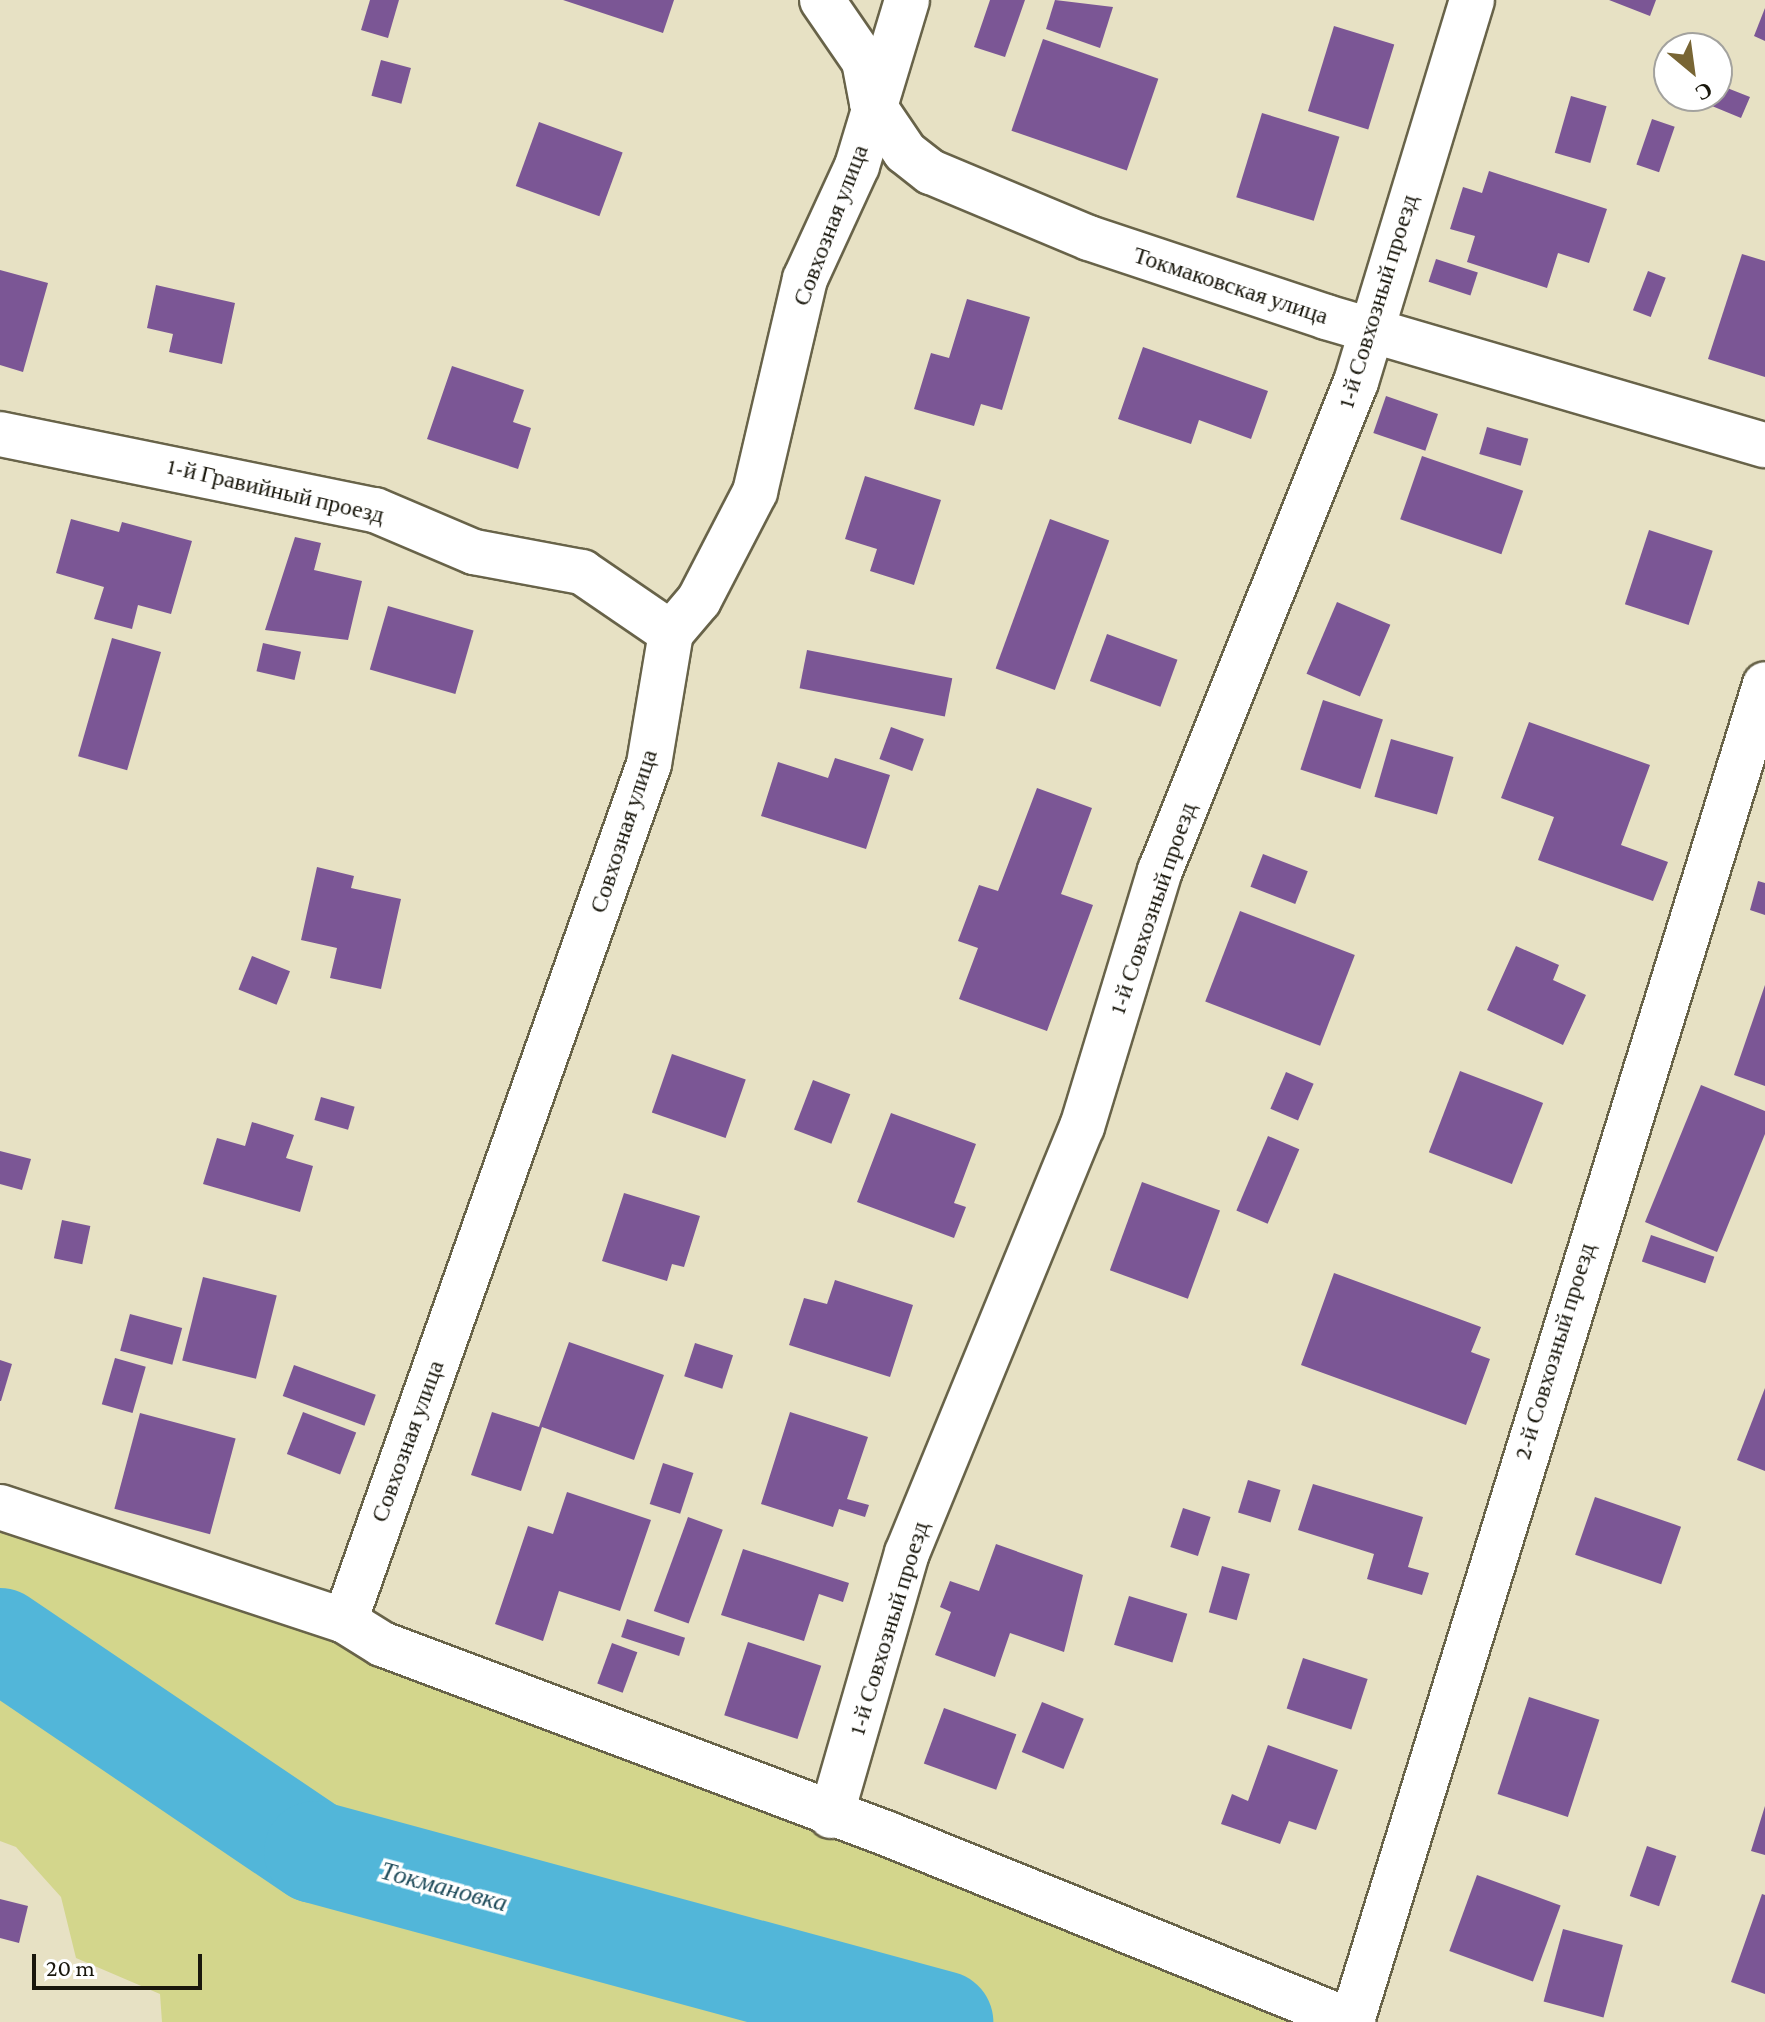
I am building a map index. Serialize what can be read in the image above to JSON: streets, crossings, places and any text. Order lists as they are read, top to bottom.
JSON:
{
  "streets": {
    "street": [
      "Совхозная улица",
      "Токмаковская улица",
      "1-й Совхозный проезд",
      "1-й Гравийный проезд",
      "2-й Совхозный проезд"
    ]
  },
  "crossings": [
    ["Совхозная улица", "Токмаковская улица"],
    ["Совхозная улица", "1-й Гравийный проезд"],
    ["Токмаковская улица", "1-й Совхозный проезд"]
  ],
  "water": ["Токмановка"],
  "scale_bar": "20 m",
  "north": "bottom right"
}
